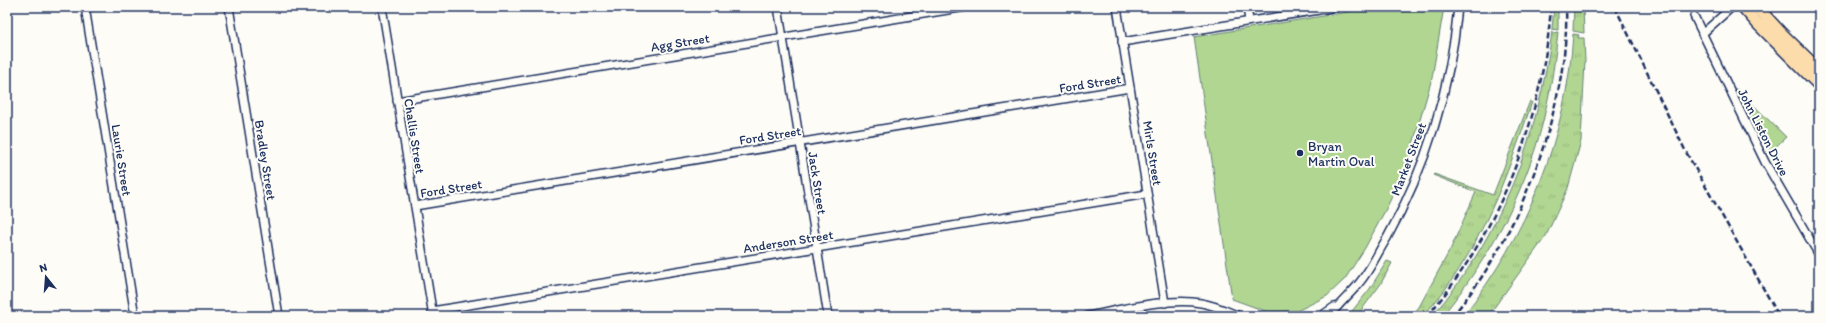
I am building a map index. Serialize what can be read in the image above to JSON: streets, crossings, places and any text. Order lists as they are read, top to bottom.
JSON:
{
  "streets": {
    "street": [
      "Agg Street",
      "Ford Street",
      "John Liston Drive",
      "Challis Street",
      "Mirls Street",
      "Market Street",
      "Laurie Street",
      "Bradley Street",
      "Jack Street",
      "Anderson Street"
    ]
  },
  "crossings": [
    ["Agg Street", "Challis Street"],
    ["Agg Street", "Jack Street"],
    ["Ford Street", "Challis Street"],
    ["Ford Street", "Mirls Street"],
    ["Ford Street", "Jack Street"],
    ["Challis Street", "Anderson Street"],
    ["Mirls Street", "Anderson Street"],
    ["Jack Street", "Anderson Street"]
  ],
  "places": ["Bryan Martin Oval"],
  "north": "top"
}
